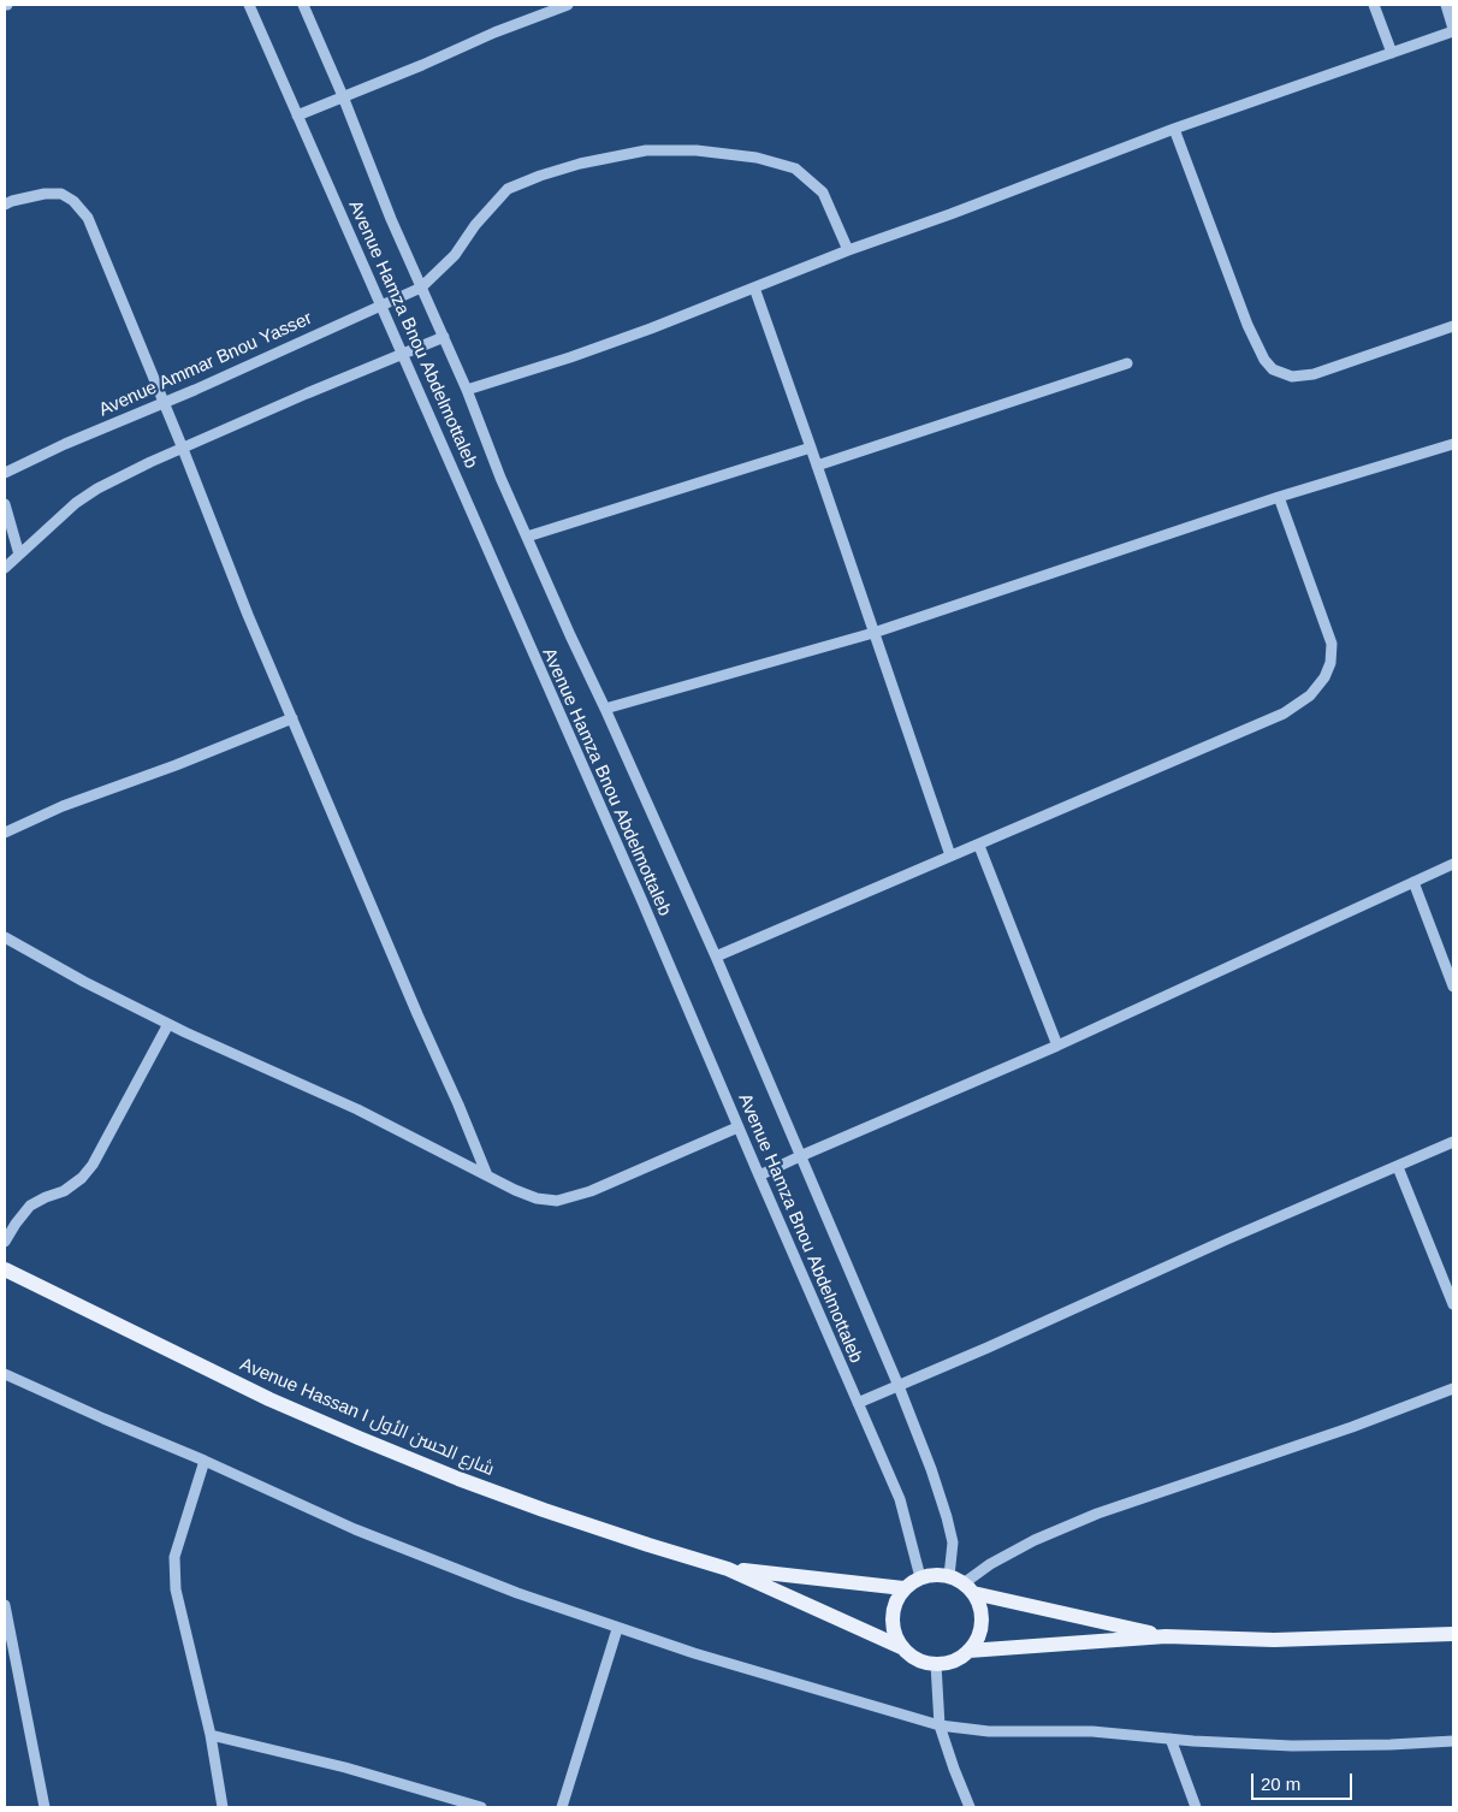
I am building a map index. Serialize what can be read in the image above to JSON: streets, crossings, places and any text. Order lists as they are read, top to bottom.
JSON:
{
  "streets": {
    "main road": ["Avenue Hassan I شارع الحسن الأول"],
    "street": ["Avenue Hamza Bnou Abdelmottaleb", "Avenue Ammar Bnou Yasser"]
  },
  "crossings": [
    ["Avenue Hamza Bnou Abdelmottaleb", "Avenue Ammar Bnou Yasser"],
    ["Avenue Hamza Bnou Abdelmottaleb", "Avenue Hassan I شارع الحسن الأول"]
  ],
  "scale_bar": "20 m"
}
